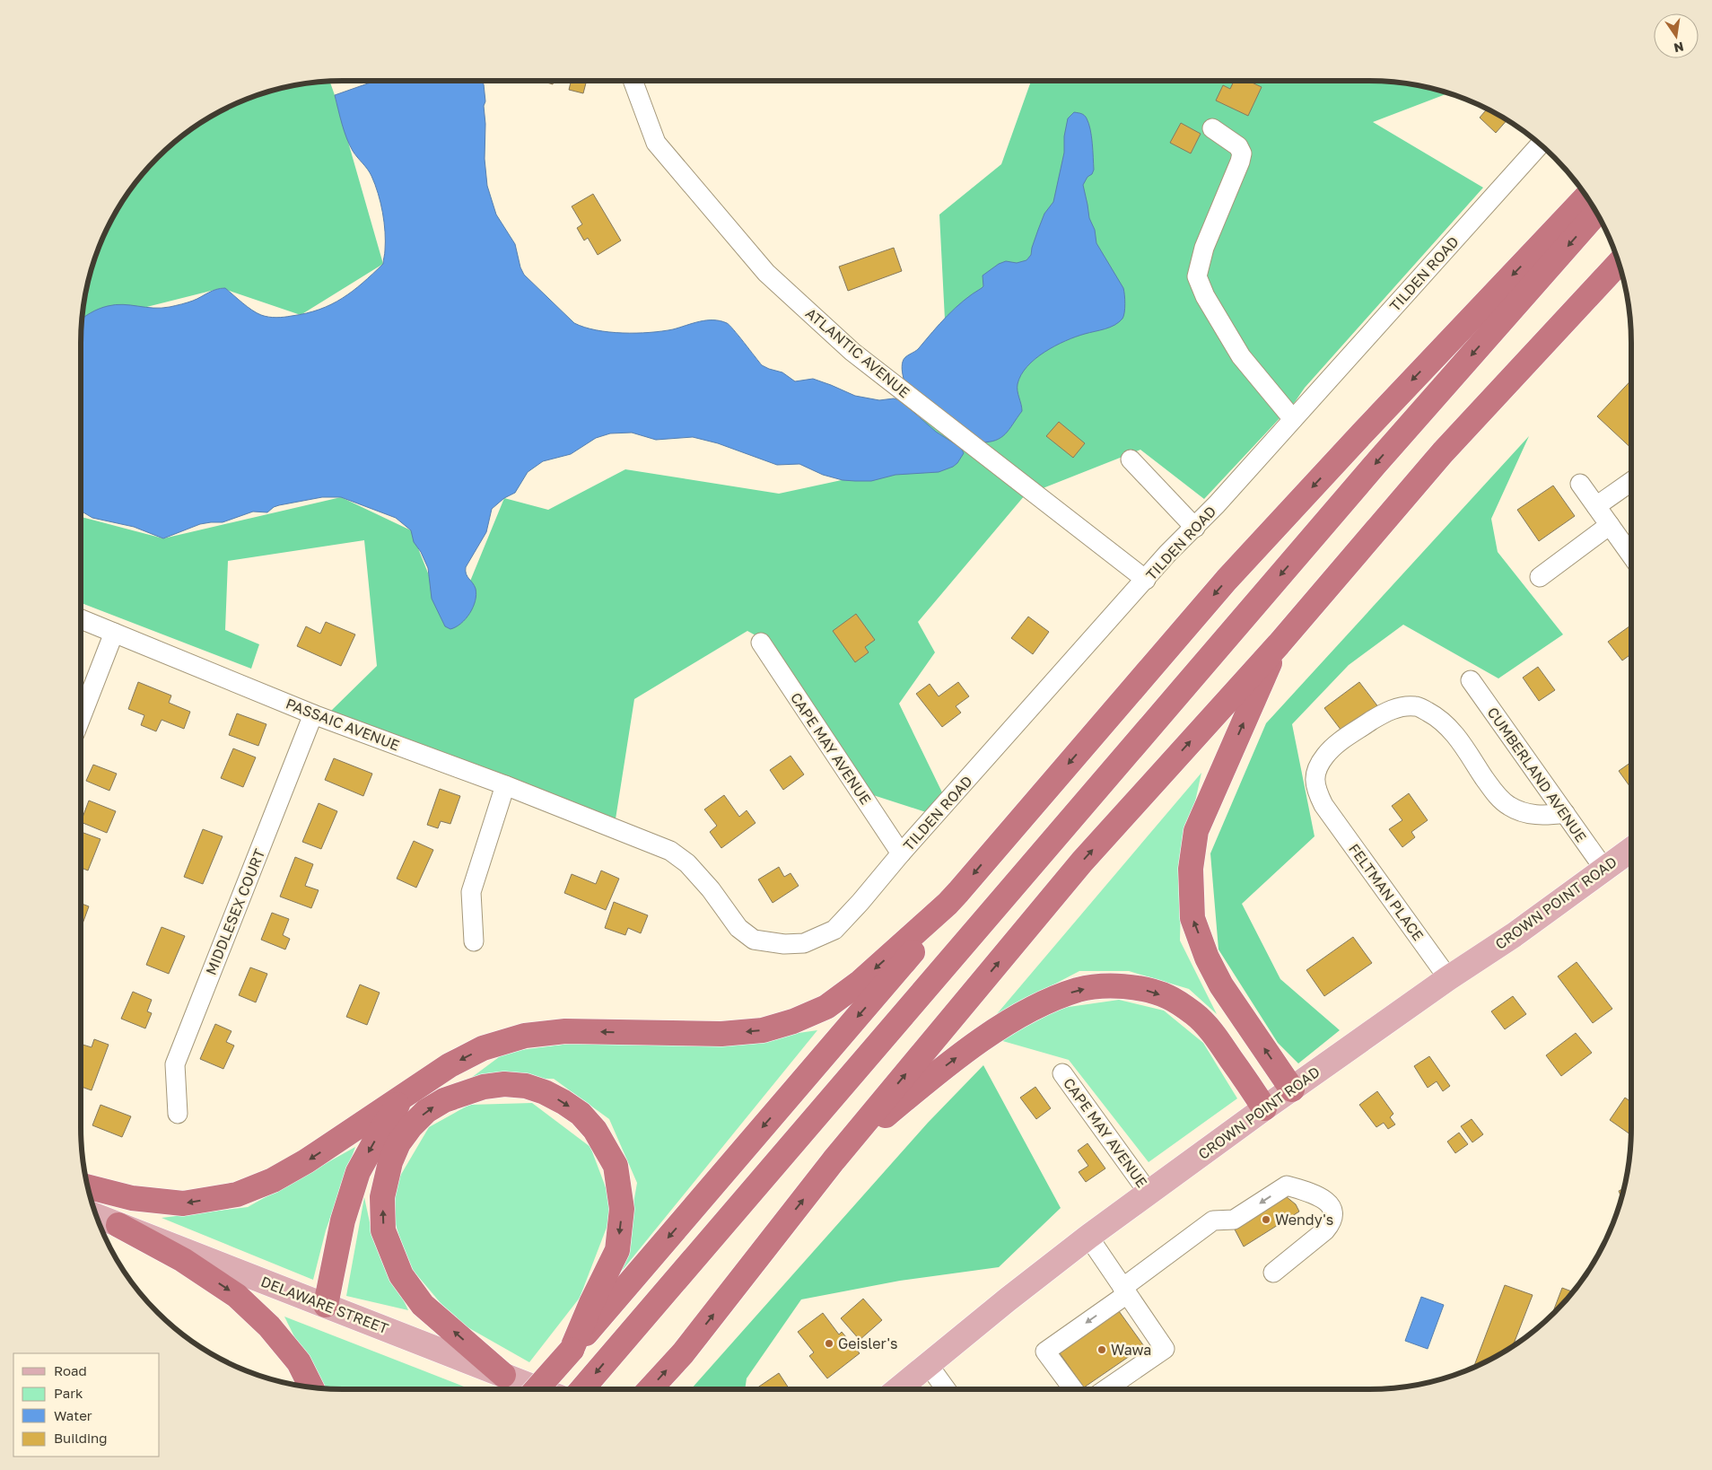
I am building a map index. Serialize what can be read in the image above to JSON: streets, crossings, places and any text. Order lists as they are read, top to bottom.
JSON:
{
  "streets": {
    "main road": ["CROWN POINT ROAD", "DELAWARE STREET"],
    "street": [
      "TILDEN ROAD",
      "ATLANTIC AVENUE",
      "PASSAIC AVENUE",
      "CAPE MAY AVENUE",
      "CUMBERLAND AVENUE",
      "FELTMAN PLACE",
      "MIDDLESEX COURT"
    ]
  },
  "crossings": [
    ["TILDEN ROAD", "ATLANTIC AVENUE"],
    ["TILDEN ROAD", "PASSAIC AVENUE"],
    ["TILDEN ROAD", "CAPE MAY AVENUE"],
    ["PASSAIC AVENUE", "MIDDLESEX COURT"],
    ["CAPE MAY AVENUE", "CROWN POINT ROAD"],
    ["CUMBERLAND AVENUE", "FELTMAN PLACE"],
    ["CUMBERLAND AVENUE", "CROWN POINT ROAD"],
    ["FELTMAN PLACE", "CROWN POINT ROAD"]
  ],
  "places": ["Wendy's", "Geisler's", "Wawa"],
  "legend": [
    "Road",
    "Park",
    "Water",
    "Building"
  ],
  "north": "bottom"
}
